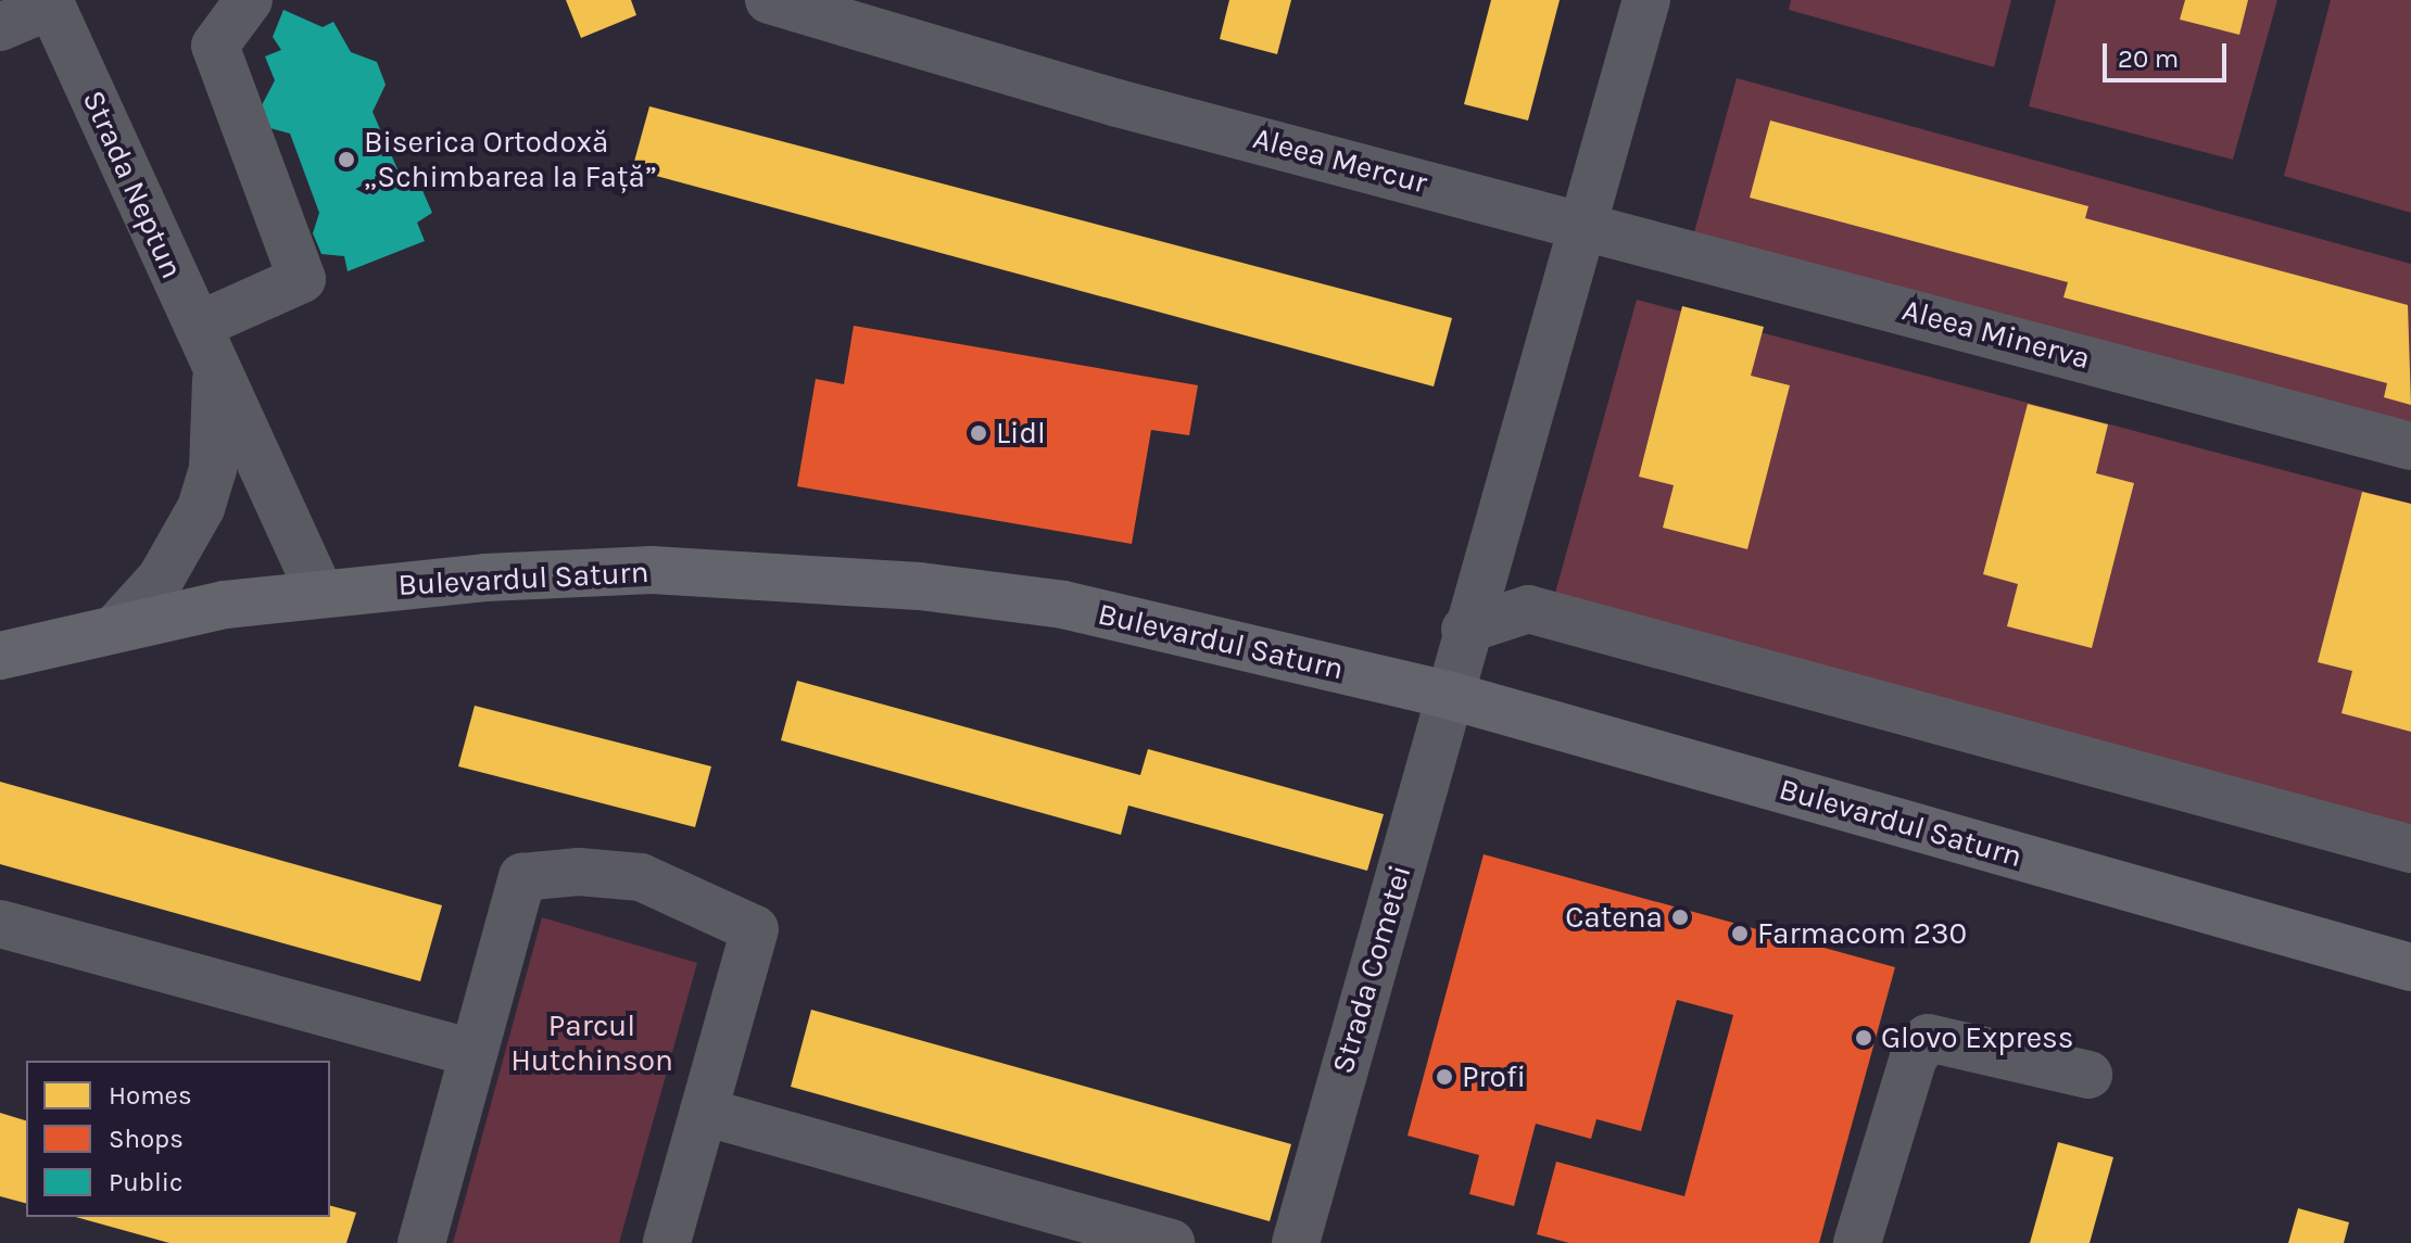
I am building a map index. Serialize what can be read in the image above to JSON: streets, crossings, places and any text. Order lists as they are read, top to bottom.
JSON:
{
  "streets": {
    "main road": ["Bulevardul Saturn"],
    "street": [
      "Aleea Mercur",
      "Strada Neptun",
      "Aleea Minerva",
      "Strada Cometei"
    ]
  },
  "crossings": [
    ["Aleea Mercur", "Aleea Minerva"],
    ["Aleea Mercur", "Strada Cometei"],
    ["Strada Neptun", "Bulevardul Saturn"],
    ["Aleea Minerva", "Strada Cometei"],
    ["Bulevardul Saturn", "Strada Cometei"]
  ],
  "parks": ["Parcul Hutchinson"],
  "places": [
    "Biserica Ortodoxă „Schimbarea la Față”",
    "Lidl",
    "Catena",
    "Farmacom 230",
    "Glovo Express",
    "Profi"
  ],
  "legend": ["Homes", "Shops", "Public"],
  "scale_bar": "20 m"
}
